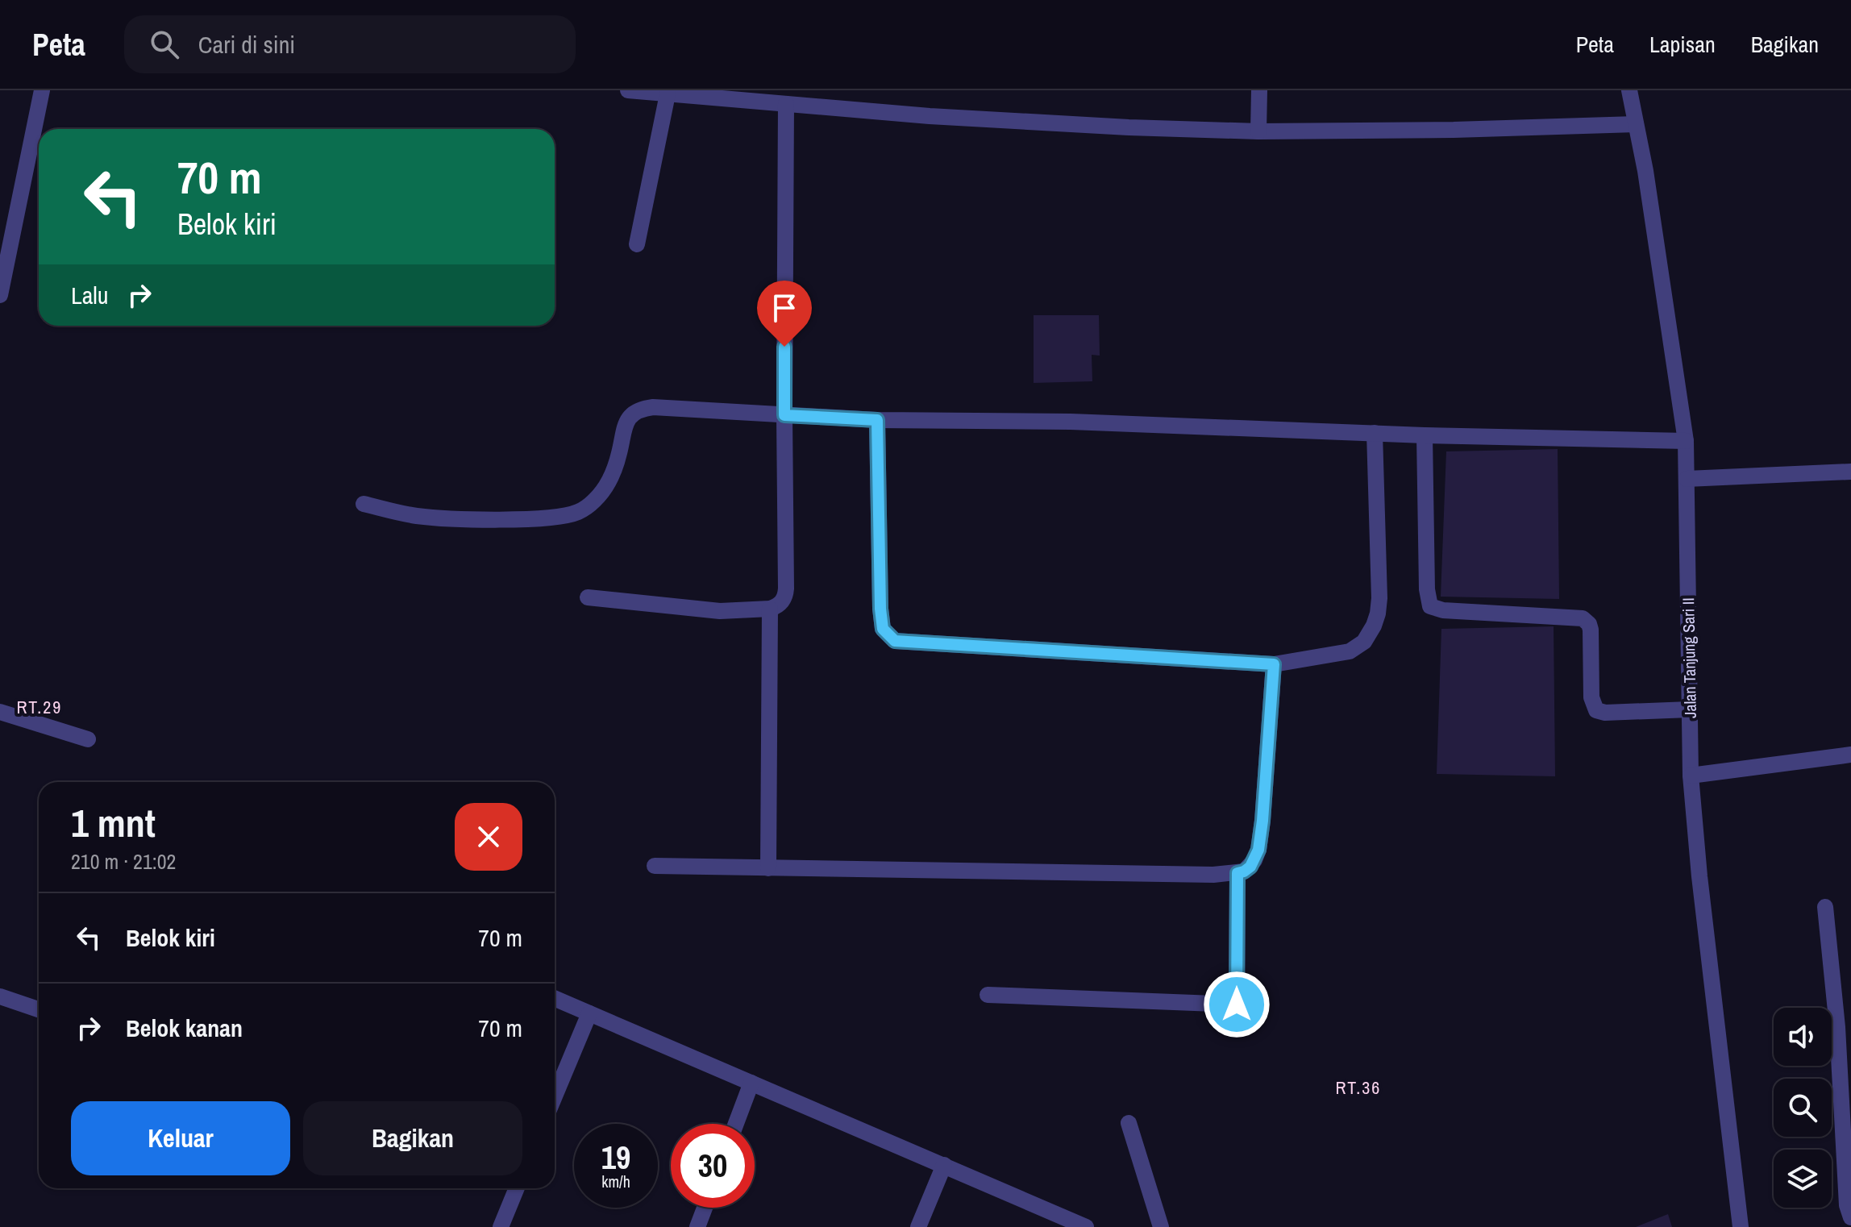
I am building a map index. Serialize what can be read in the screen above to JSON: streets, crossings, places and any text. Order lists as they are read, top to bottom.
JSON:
{
  "streets": {
    "street": ["Jalan Tanjung Sari II"]
  },
  "districts": ["RT.29", "RT.36"],
  "page": {
    "header": "Peta",
    "search": "Cari di sini",
    "nav": ["Peta", "Lapisan", "Bagikan"],
    "turn": ["70 m", "Belok kiri"],
    "then": "Lalu",
    "heading": ["1 mnt", "210 m · 21:02"],
    "list": [
      {
        "name": "Belok kiri",
        "value": "70 m"
      },
      {
        "name": "Belok kanan",
        "value": "70 m"
      }
    ],
    "buttons": ["Keluar", "Bagikan"],
    "speed": "19 km/h",
    "limit": "30"
  }
}
